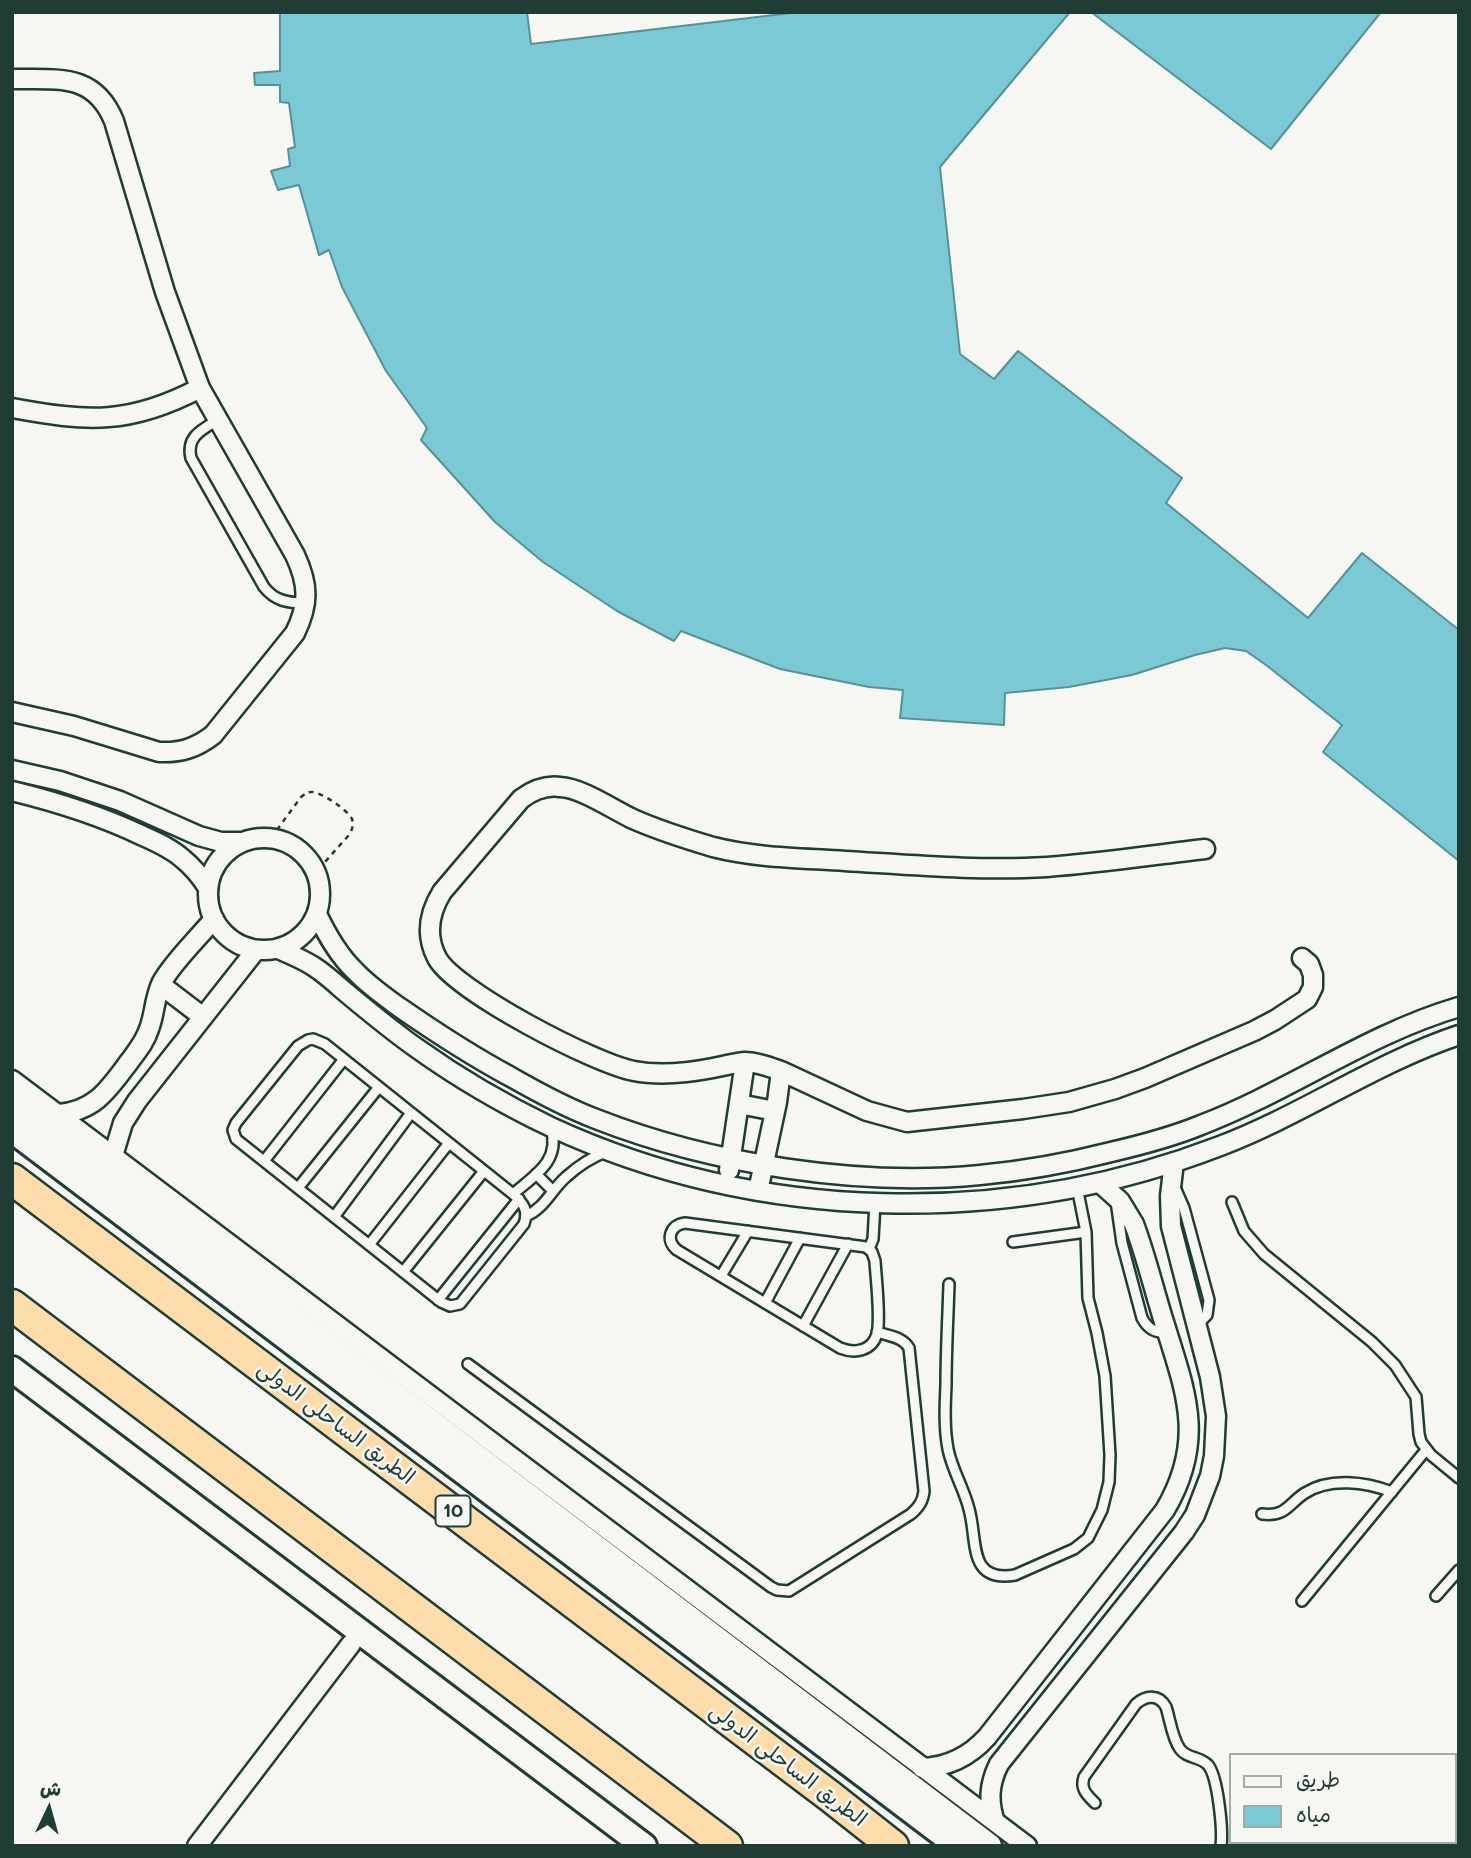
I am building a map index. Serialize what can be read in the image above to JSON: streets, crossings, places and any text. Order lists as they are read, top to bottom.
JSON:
{
  "streets": {
    "highway": ["الطريق الساحلى الدولى", "10"]
  },
  "legend": ["طريق", "مياه"],
  "north": "top"
}
